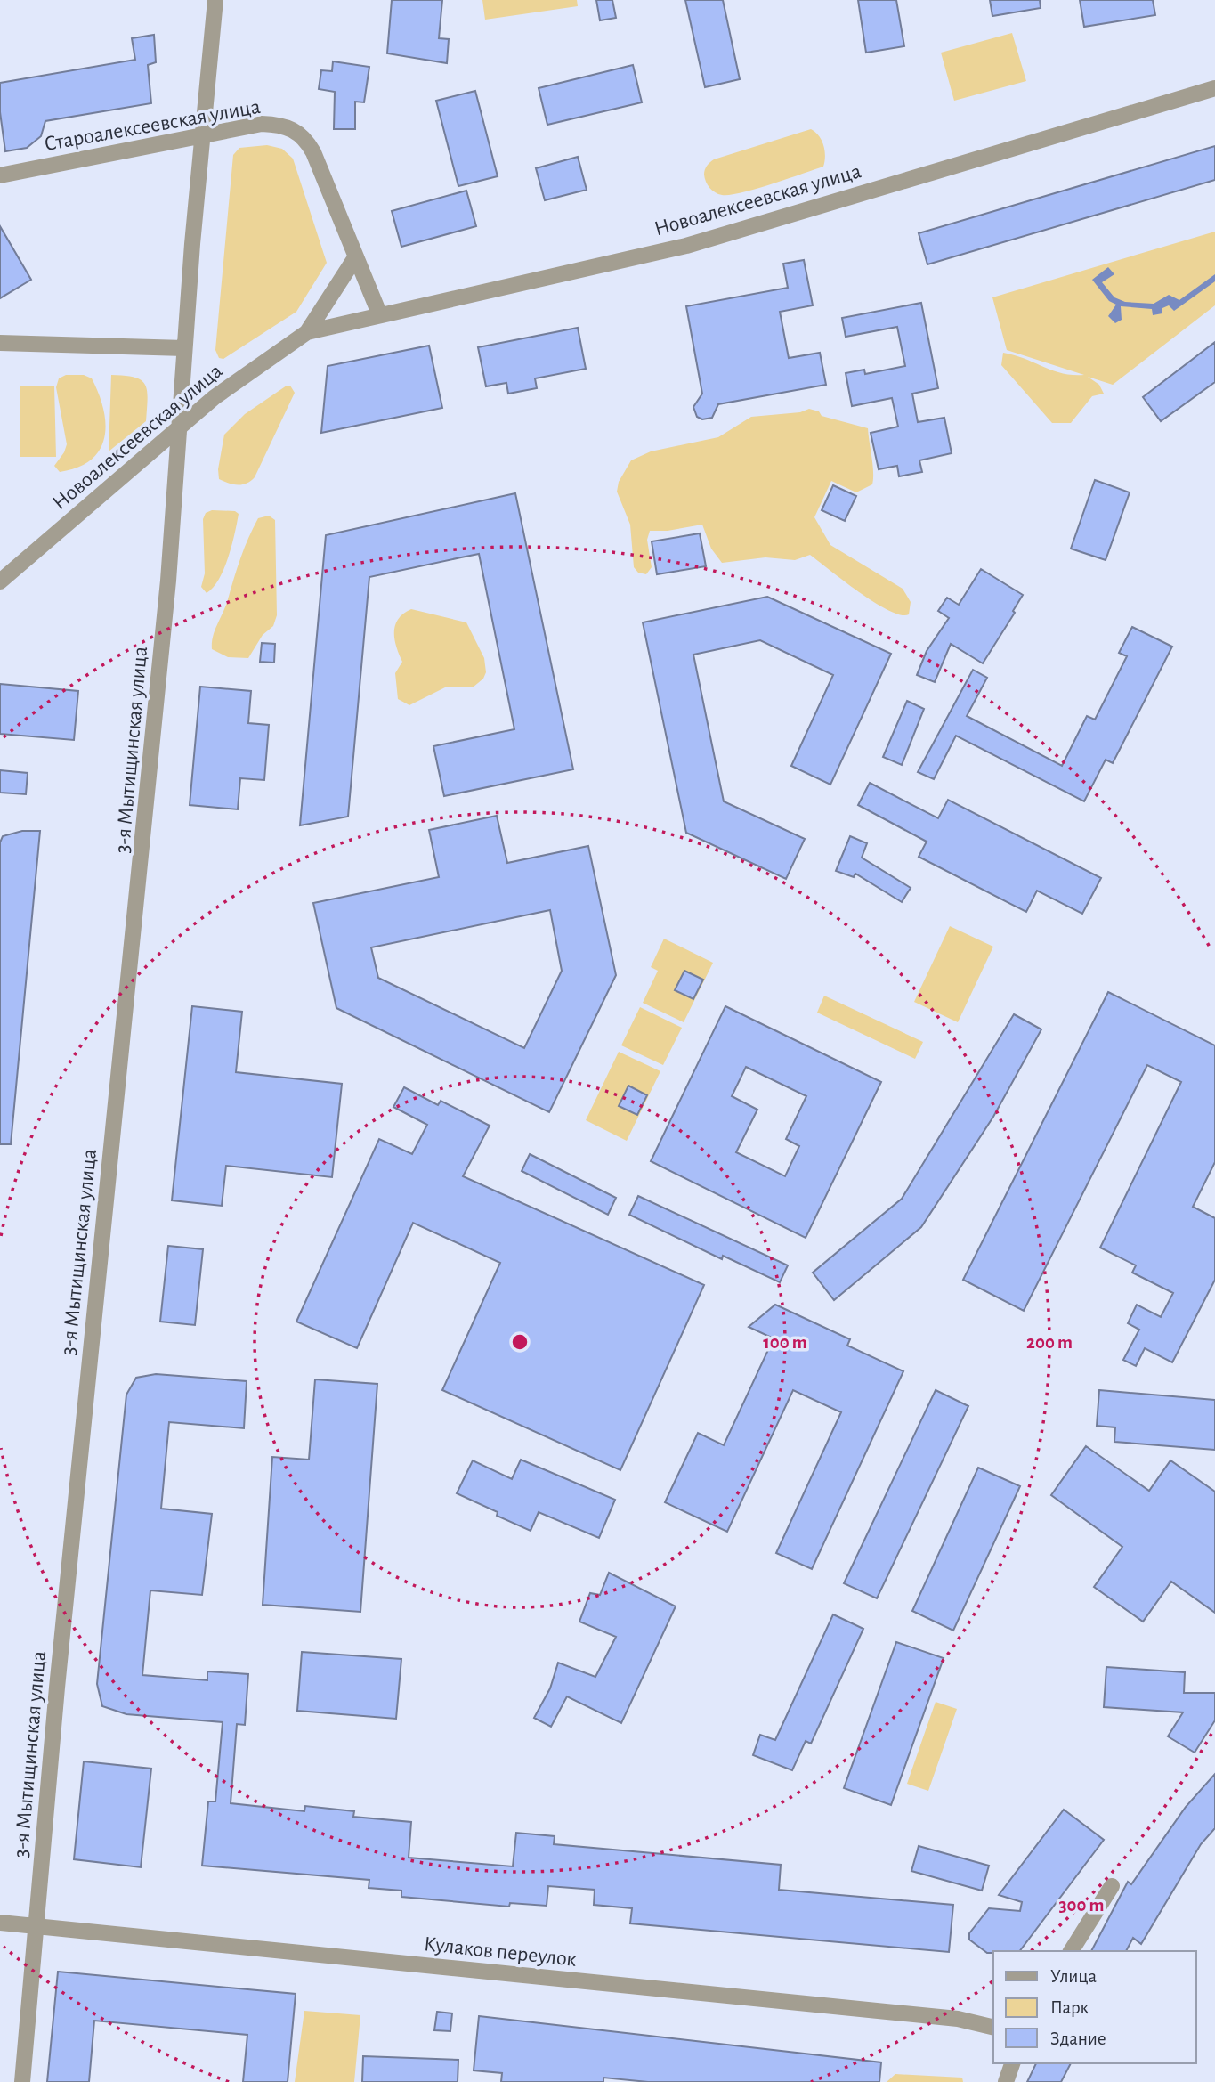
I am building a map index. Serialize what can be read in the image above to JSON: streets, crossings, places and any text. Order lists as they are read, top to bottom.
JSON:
{
  "streets": {
    "street": [
      "Староалексеевская улица",
      "Новоалексеевская улица",
      "3-я Мытищинская улица",
      "Кулаков переулок"
    ]
  },
  "crossings": [
    ["Староалексеевская улица", "Новоалексеевская улица"],
    ["Староалексеевская улица", "3-я Мытищинская улица"],
    ["Новоалексеевская улица", "3-я Мытищинская улица"],
    ["3-я Мытищинская улица", "Кулаков переулок"]
  ],
  "legend": ["Улица", "Парк", "Здание"],
  "rings": ["100 m", "200 m", "300 m"]
}
